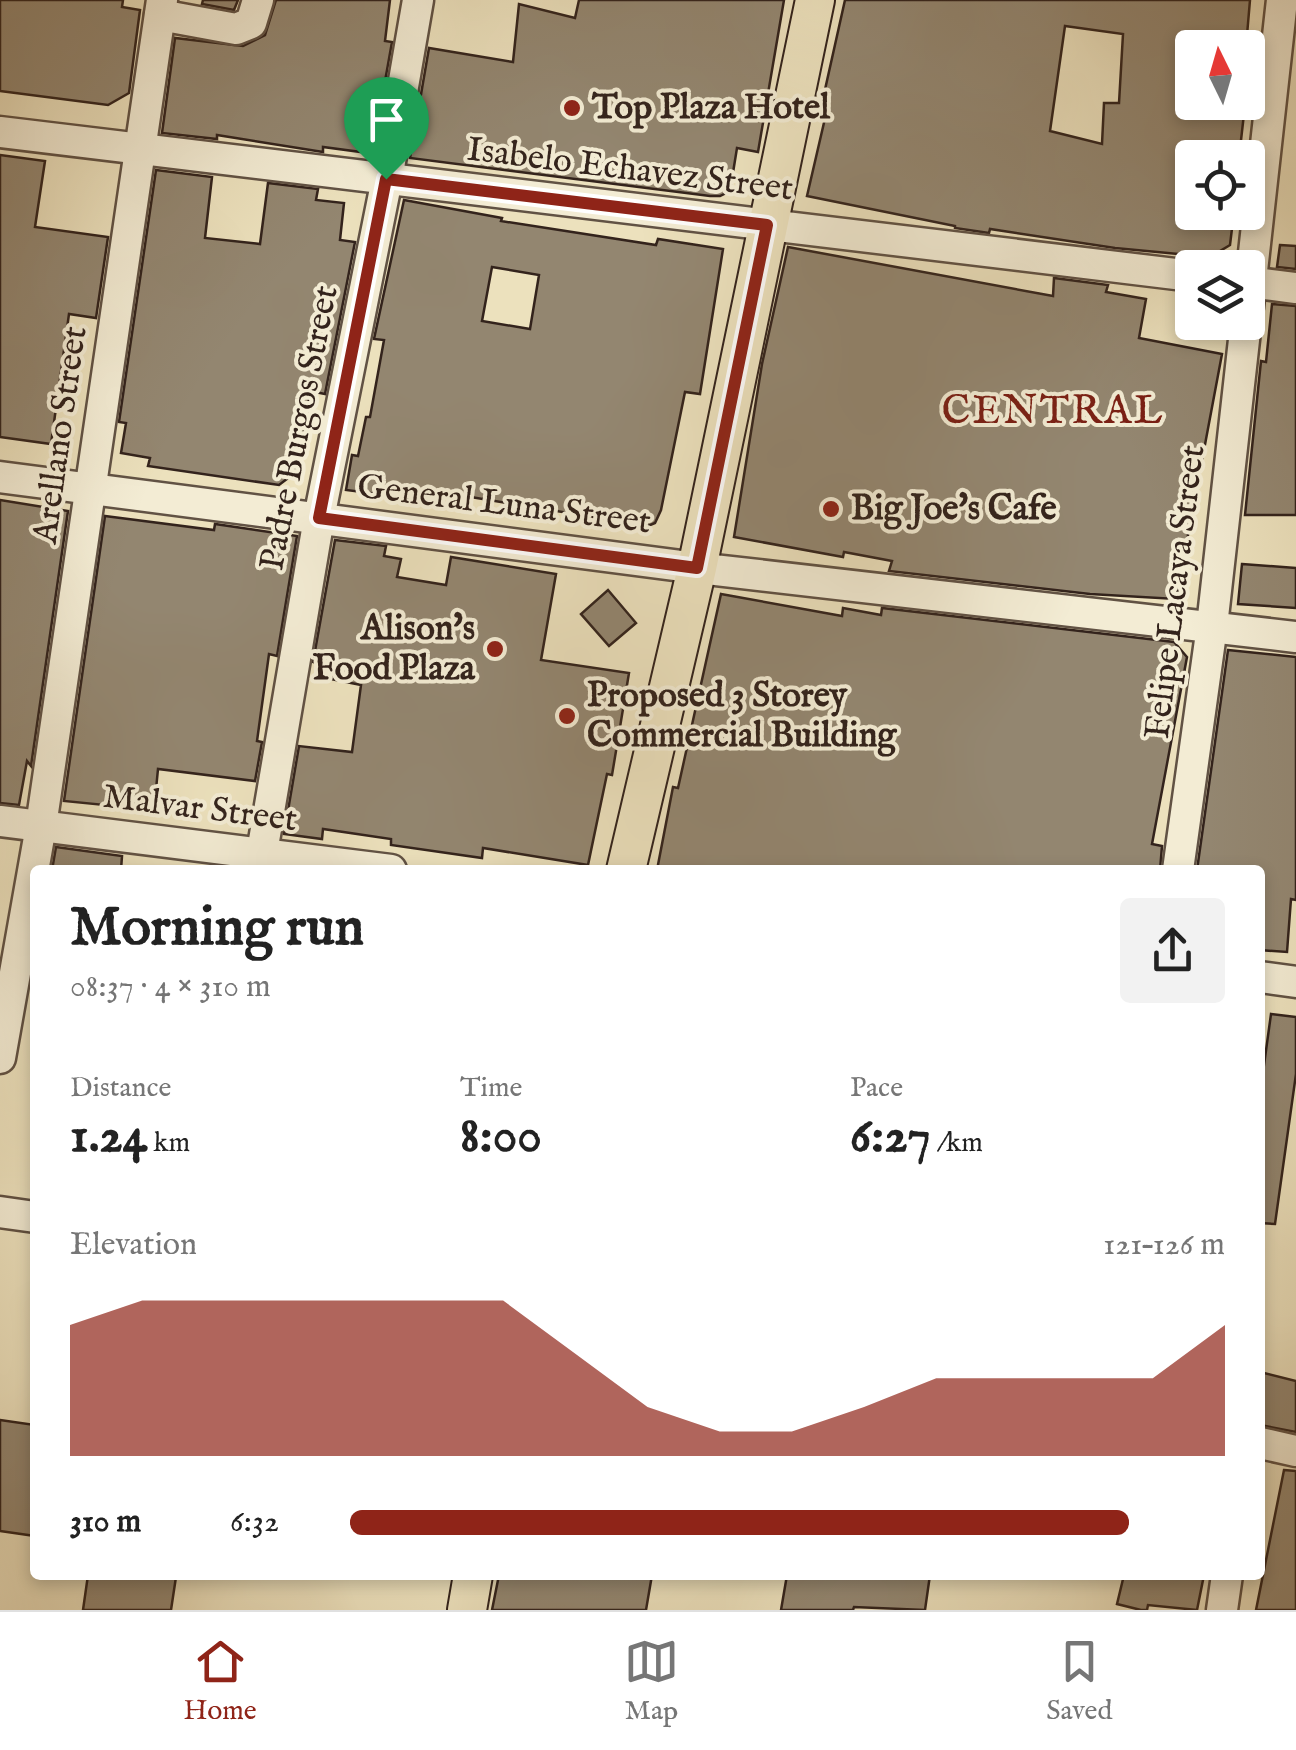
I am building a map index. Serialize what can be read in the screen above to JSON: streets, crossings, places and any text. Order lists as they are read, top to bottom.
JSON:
{
  "streets": {
    "street": [
      "Isabelo Echavez Street",
      "Padre Burgos Street",
      "Arellano Street",
      "General Luna Street",
      "Felipe Lacaya Street",
      "Malvar Street"
    ]
  },
  "crossings": [
    ["Isabelo Echavez Street", "Padre Burgos Street"],
    ["Isabelo Echavez Street", "Arellano Street"],
    ["Padre Burgos Street", "General Luna Street"],
    ["Padre Burgos Street", "Malvar Street"],
    ["Arellano Street", "General Luna Street"],
    ["Arellano Street", "Malvar Street"],
    ["General Luna Street", "Felipe Lacaya Street"]
  ],
  "districts": ["CENTRAL"],
  "places": [
    "Top Plaza Hotel",
    "Big Joe's Cafe",
    "Alison's Food Plaza",
    "Proposed 3 Storey Commercial Building"
  ],
  "north": "top",
  "page": {
    "heading": ["Morning run", "08:37 · 4 × 310 m"],
    "stats": [
      ["Distance", "1.24 km"],
      ["Time", "8:00"],
      ["Pace", "6:27 /km"]
    ],
    "chart": ["Elevation", "121–126 m"],
    "list": [
      {
        "name": "310 m",
        "note": "6:32"
      }
    ],
    "tabs": ["Home", "Map", "Saved"]
  }
}
